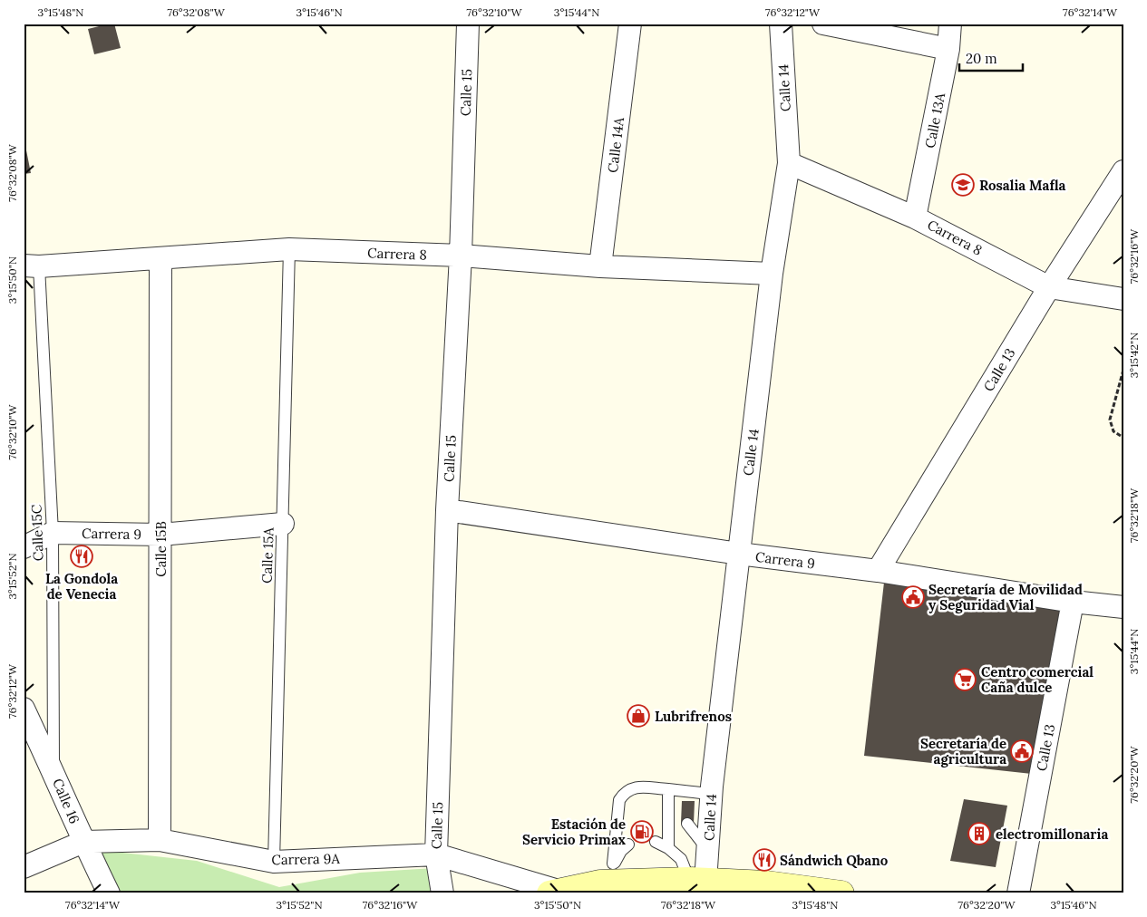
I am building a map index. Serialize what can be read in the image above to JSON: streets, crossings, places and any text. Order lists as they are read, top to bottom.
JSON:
{
  "streets": {
    "street": [
      "Calle 14",
      "Calle 15",
      "Calle 13A",
      "Calle 14A",
      "Carrera 8",
      "Calle 13",
      "Carrera 9",
      "Calle 15B",
      "Calle 16",
      "Carrera 9A"
    ],
    "lane": ["Calle 15C", "Calle 15A"]
  },
  "crossings": [
    ["Calle 14", "Carrera 8"],
    ["Calle 14", "Carrera 9"],
    ["Calle 15", "Carrera 8"],
    ["Calle 15", "Carrera 9"],
    ["Calle 15", "Carrera 9A"],
    ["Calle 13A", "Carrera 8"],
    ["Calle 14A", "Carrera 8"],
    ["Carrera 8", "Calle 13"],
    ["Carrera 8", "Calle 15C"],
    ["Carrera 8", "Calle 15B"],
    ["Carrera 8", "Calle 15A"],
    ["Calle 13", "Carrera 9"],
    ["Calle 15C", "Carrera 9"],
    ["Calle 15C", "Calle 16"],
    ["Carrera 9", "Calle 15B"],
    ["Carrera 9", "Calle 15A"],
    ["Calle 15B", "Carrera 9A"],
    ["Calle 15A", "Carrera 9A"],
    ["Calle 16", "Carrera 9A"]
  ],
  "places": {
    "school or university": ["Rosalia Mafla"],
    "restaurant": ["La Gondola de Venecia", "Sándwich Qbano"],
    "public building": ["Secretaría de Movilidad y Seguridad Vial", "Secretaría de agricultura"],
    "supermarket": ["Centro comercial Caña dulce"],
    "shop": ["Lubrifrenos"],
    "fuel station": ["Estación de Servicio Primax"],
    "building": ["electromillonaria"]
  },
  "scale_bar": "20 m",
  "coordinates": [
    "3°15'48\"N",
    "76°32'08\"W",
    "3°15'46\"N",
    "76°32'10\"W",
    "3°15'44\"N",
    "76°32'12\"W",
    "76°32'14\"W",
    "76°32'16\"W",
    "3°15'50\"N",
    "3°15'42\"N",
    "76°32'18\"W",
    "3°15'52\"N",
    "76°32'20\"W"
  ]
}
